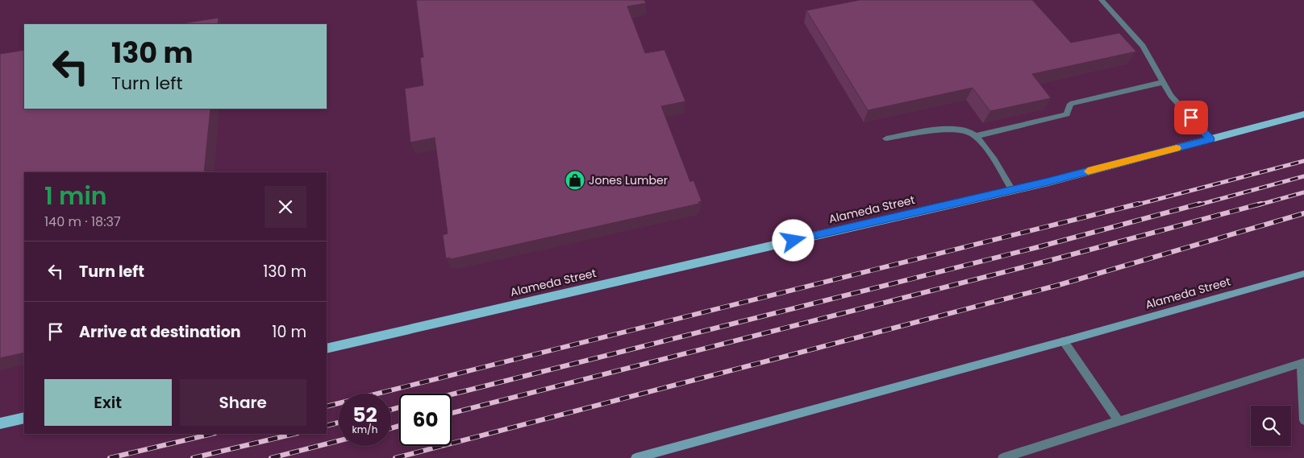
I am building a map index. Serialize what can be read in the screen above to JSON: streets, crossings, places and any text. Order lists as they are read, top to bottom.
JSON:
{
  "streets": {
    "main road": ["Alameda Street"]
  },
  "places": {
    "shop": ["Jones Lumber"]
  },
  "page": {
    "turn": ["130 m", "Turn left"],
    "heading": ["1 min", "140 m · 18:37"],
    "list": [
      {
        "name": "Turn left",
        "value": "130 m"
      },
      {
        "name": "Arrive at destination",
        "value": "10 m"
      }
    ],
    "buttons": ["Exit", "Share"],
    "speed": "52 km/h",
    "limit": "60"
  }
}
